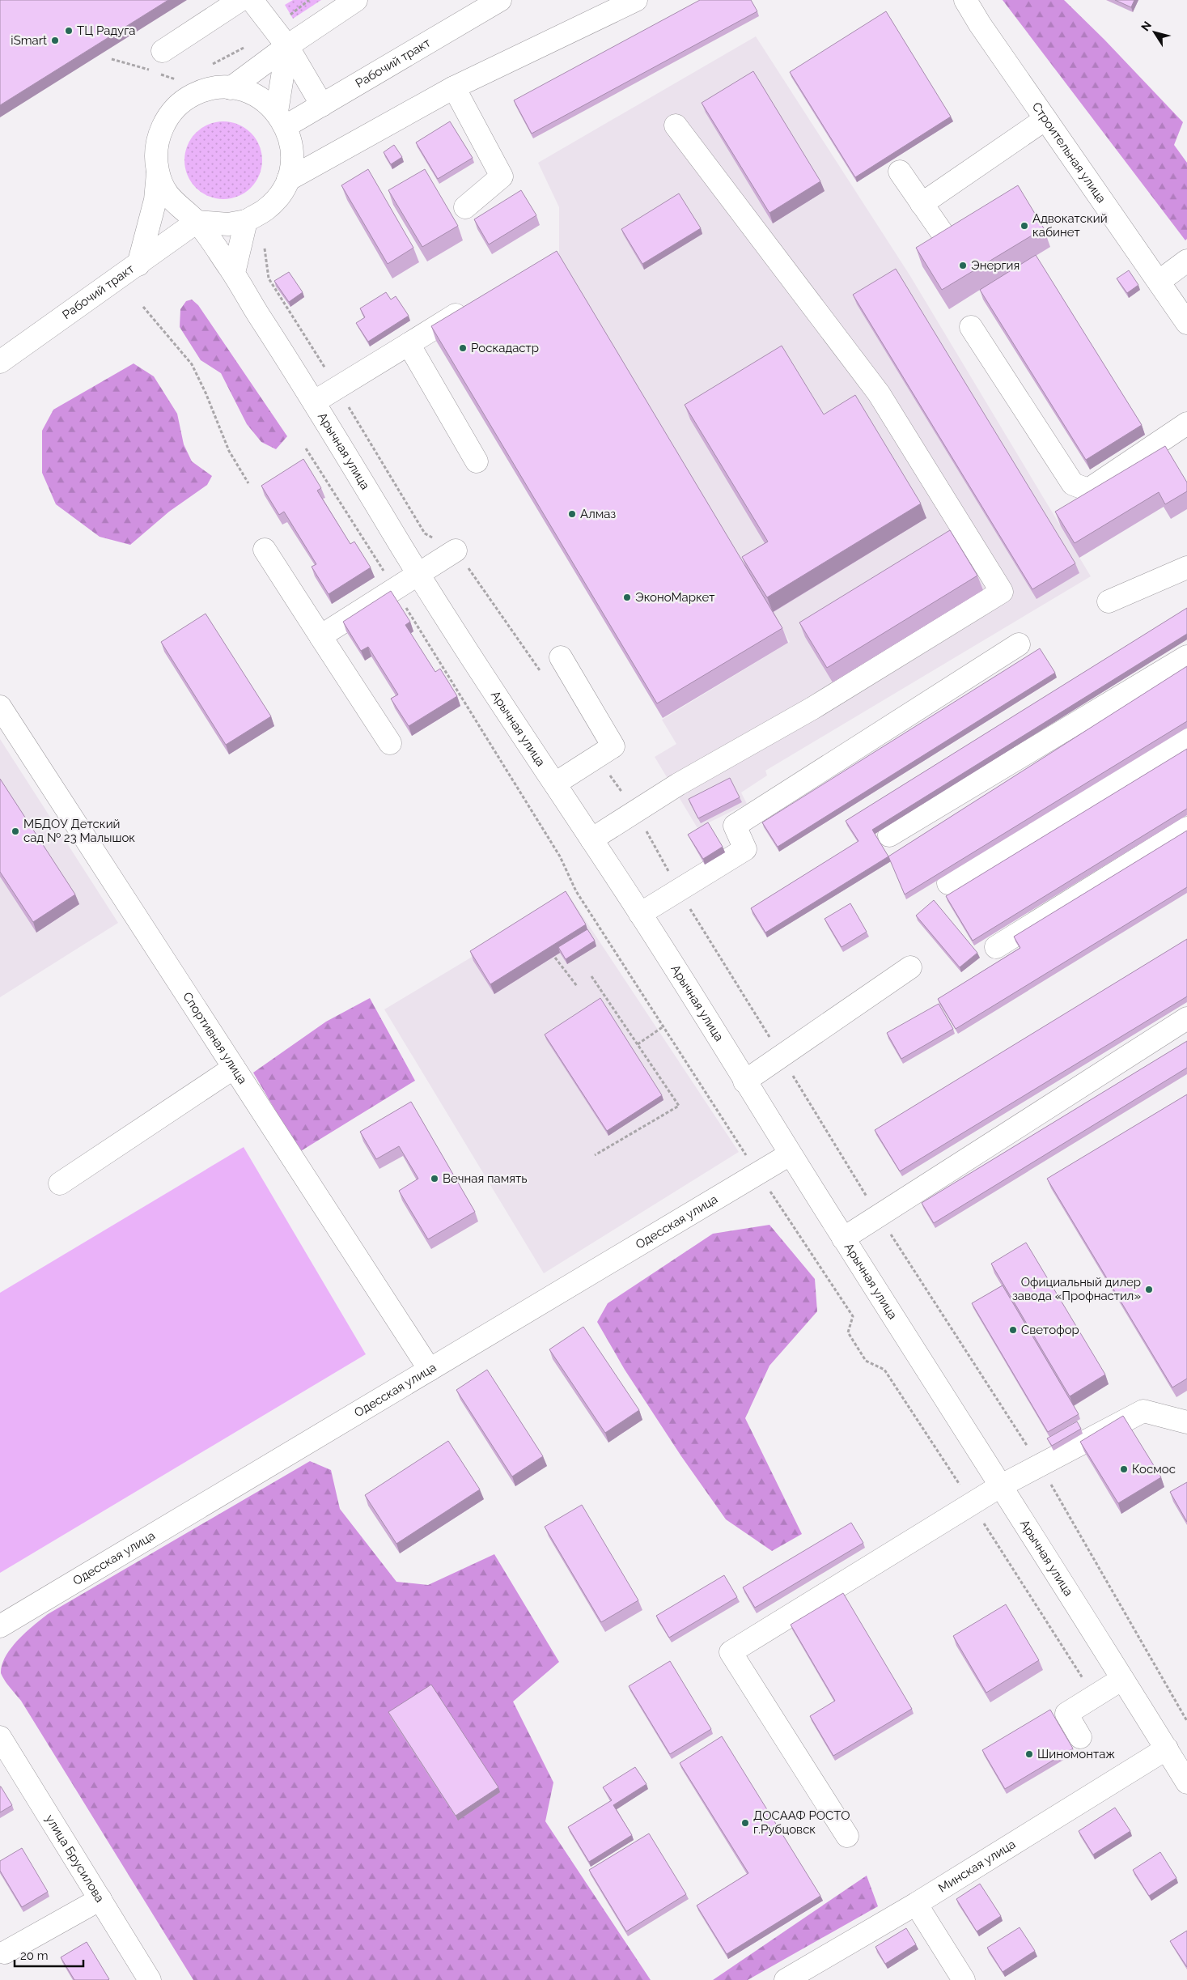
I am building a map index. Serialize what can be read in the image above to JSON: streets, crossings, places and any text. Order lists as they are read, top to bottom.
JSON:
{
  "streets": {
    "street": [
      "Рабочий тракт",
      "Строительная улица",
      "Арычная улица",
      "Спортивная улица",
      "Одесская улица",
      "улица Брусилова",
      "Минская улица"
    ]
  },
  "crossings": [
    ["Рабочий тракт", "Арычная улица"],
    ["Арычная улица", "Одесская улица"],
    ["Арычная улица", "Минская улица"],
    ["Спортивная улица", "Одесская улица"]
  ],
  "places": [
    "ТЦ Радуга",
    "iSmart",
    "Адвокатский кабинет",
    "Энергия",
    "Роскадастр",
    "Алмаз",
    "ЭконоМаркет",
    "МБДОУ Детский сад № 23 Малышок",
    "Вечная память",
    "Официальный дилер завода «Профнастил»",
    "Светофор",
    "Космос",
    "Шиномонтаж",
    "ДОСААФ РОСТО г.Рубцовск"
  ],
  "scale_bar": "20 m",
  "north": "top left"
}
